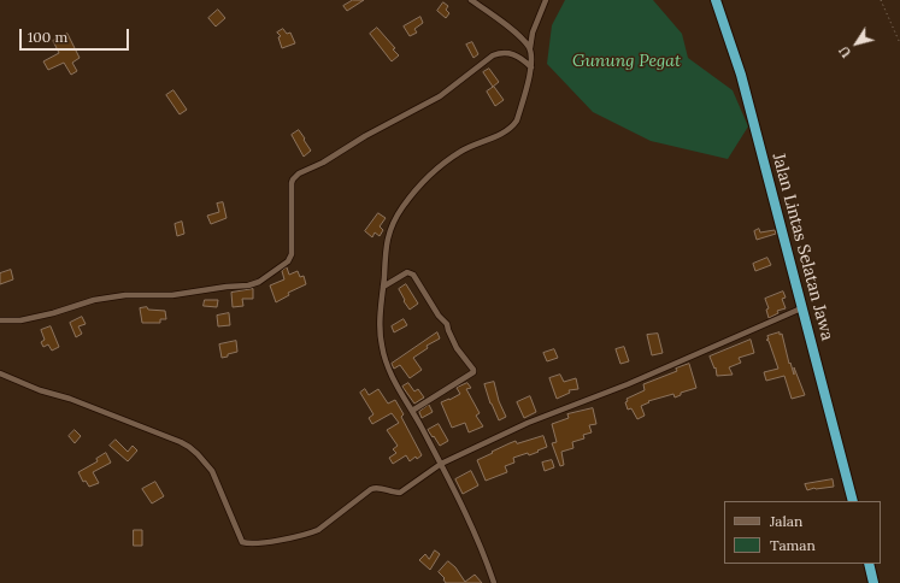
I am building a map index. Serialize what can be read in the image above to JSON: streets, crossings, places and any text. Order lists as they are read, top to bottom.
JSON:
{
  "streets": {
    "highway": ["Jalan Lintas Selatan Jawa"]
  },
  "parks": ["Gunung Pegat"],
  "legend": ["Jalan", "Taman"],
  "scale_bar": "100 m",
  "north": "bottom left"
}
